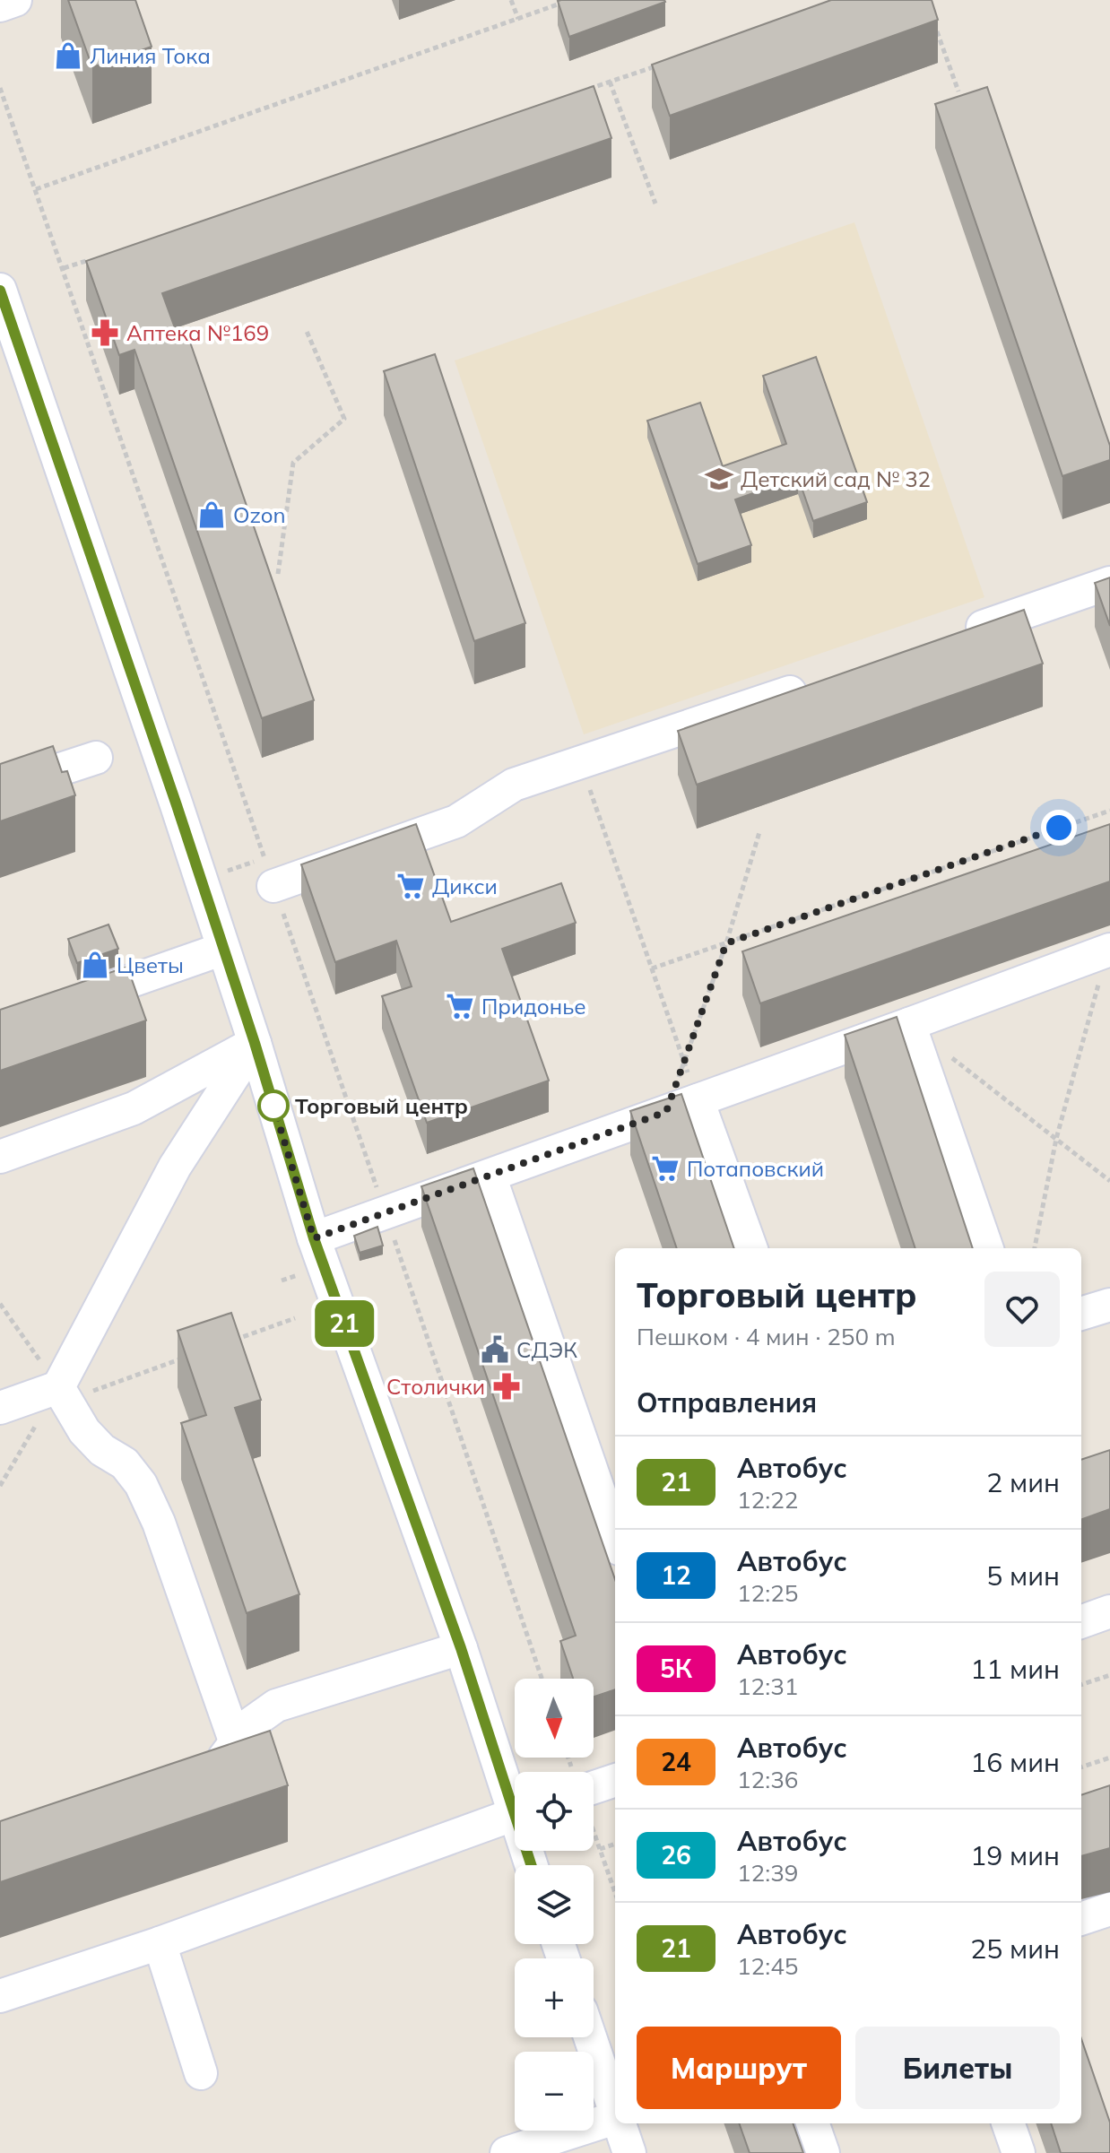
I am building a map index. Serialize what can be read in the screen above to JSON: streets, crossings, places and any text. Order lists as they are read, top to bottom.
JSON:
{
  "places": {
    "shop": ["Линия Тока", "Ozon", "Цветы"],
    "pharmacy": ["Аптека №169", "Столички"],
    "school or university": ["Детский сад № 32"],
    "supermarket": ["Дикси", "Придонье", "Потаповский"],
    "other": ["Торговый центр"],
    "public building": ["СДЭК"]
  },
  "lines": ["bus line 21"],
  "north": "bottom",
  "page": {
    "on_map": "21",
    "heading": [
      ["Торговый центр", "Пешком · 4 мин · 250 m"],
      "Отправления"
    ],
    "list": [
      {
        "mark": "21",
        "name": "Автобус",
        "note": "12:22",
        "value": "2 мин"
      },
      {
        "mark": "12",
        "name": "Автобус",
        "note": "12:25",
        "value": "5 мин"
      },
      {
        "mark": "5К",
        "name": "Автобус",
        "note": "12:31",
        "value": "11 мин"
      },
      {
        "mark": "24",
        "name": "Автобус",
        "note": "12:36",
        "value": "16 мин"
      },
      {
        "mark": "26",
        "name": "Автобус",
        "note": "12:39",
        "value": "19 мин"
      },
      {
        "mark": "21",
        "name": "Автобус",
        "note": "12:45",
        "value": "25 мин"
      }
    ],
    "map_buttons": ["+", "−"],
    "buttons": ["Маршрут", "Билеты"]
  }
}
